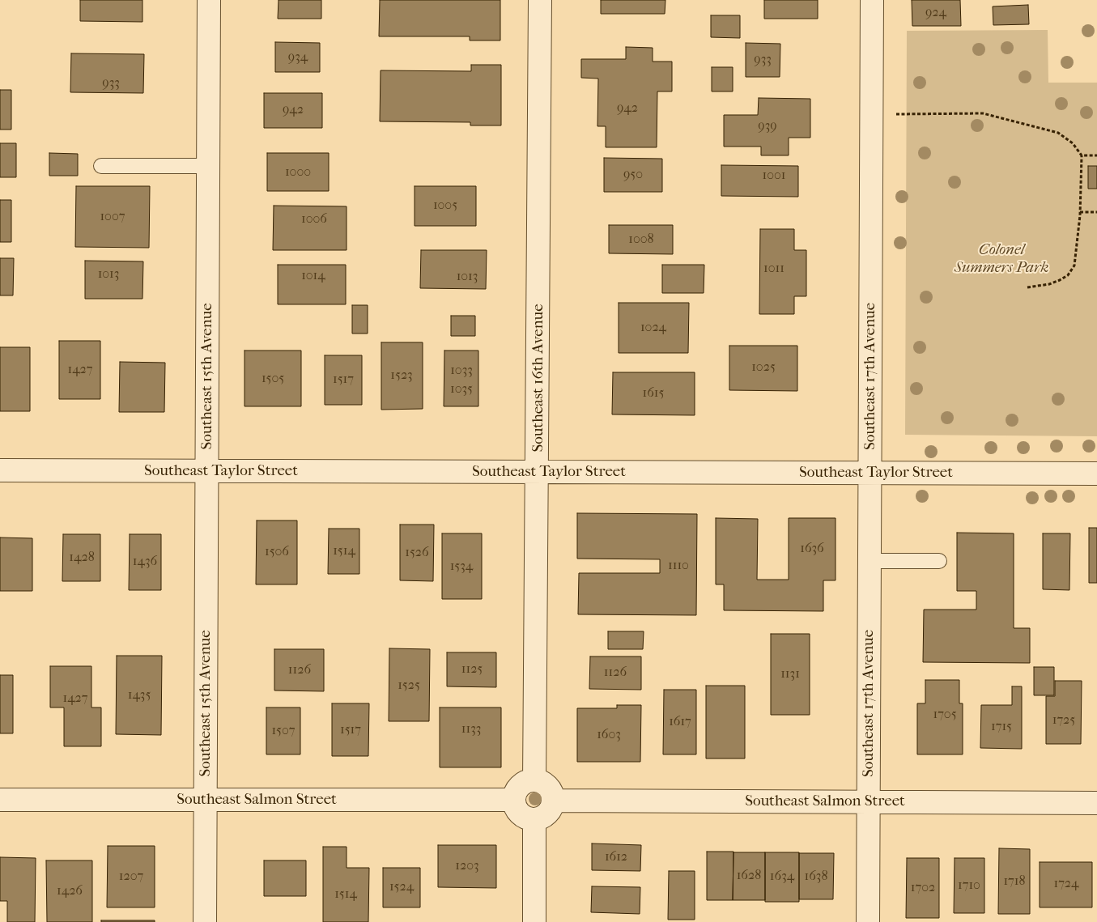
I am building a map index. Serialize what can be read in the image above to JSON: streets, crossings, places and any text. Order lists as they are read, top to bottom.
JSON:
{
  "streets": {
    "street": [
      "Southeast 15th Avenue",
      "Southeast 17th Avenue",
      "Southeast 16th Avenue",
      "Southeast Taylor Street",
      "Southeast Salmon Street"
    ]
  },
  "crossings": [
    ["Southeast 15th Avenue", "Southeast Taylor Street"],
    ["Southeast 15th Avenue", "Southeast Salmon Street"],
    ["Southeast 17th Avenue", "Southeast Taylor Street"],
    ["Southeast 17th Avenue", "Southeast Salmon Street"],
    ["Southeast 16th Avenue", "Southeast Taylor Street"],
    ["Southeast 16th Avenue", "Southeast Salmon Street"]
  ],
  "parks": ["Colonel Summers Park"],
  "house_numbers": [
    "924",
    "934",
    "933",
    "933",
    "942",
    "942",
    "939",
    "1000",
    "950",
    "1001",
    "1005",
    "1007",
    "1006",
    "1008",
    "1011",
    "1013",
    "1014",
    "1013",
    "1024",
    "1025",
    "1427",
    "1033",
    "1523",
    "1505",
    "1517",
    "1035",
    "1615",
    "1636",
    "1514",
    "1506",
    "1526",
    "1428",
    "1436",
    "1110",
    "1534",
    "1125",
    "1126",
    "1126",
    "1131",
    "1525",
    "1435",
    "1427",
    "1705",
    "1725",
    "1617",
    "1715",
    "1133",
    "1517",
    "1507",
    "1603",
    "1612",
    "1203",
    "1628",
    "1207",
    "1634",
    "1638",
    "1718",
    "1724",
    "1710",
    "1524",
    "1702",
    "1426",
    "1514"
  ]
}
